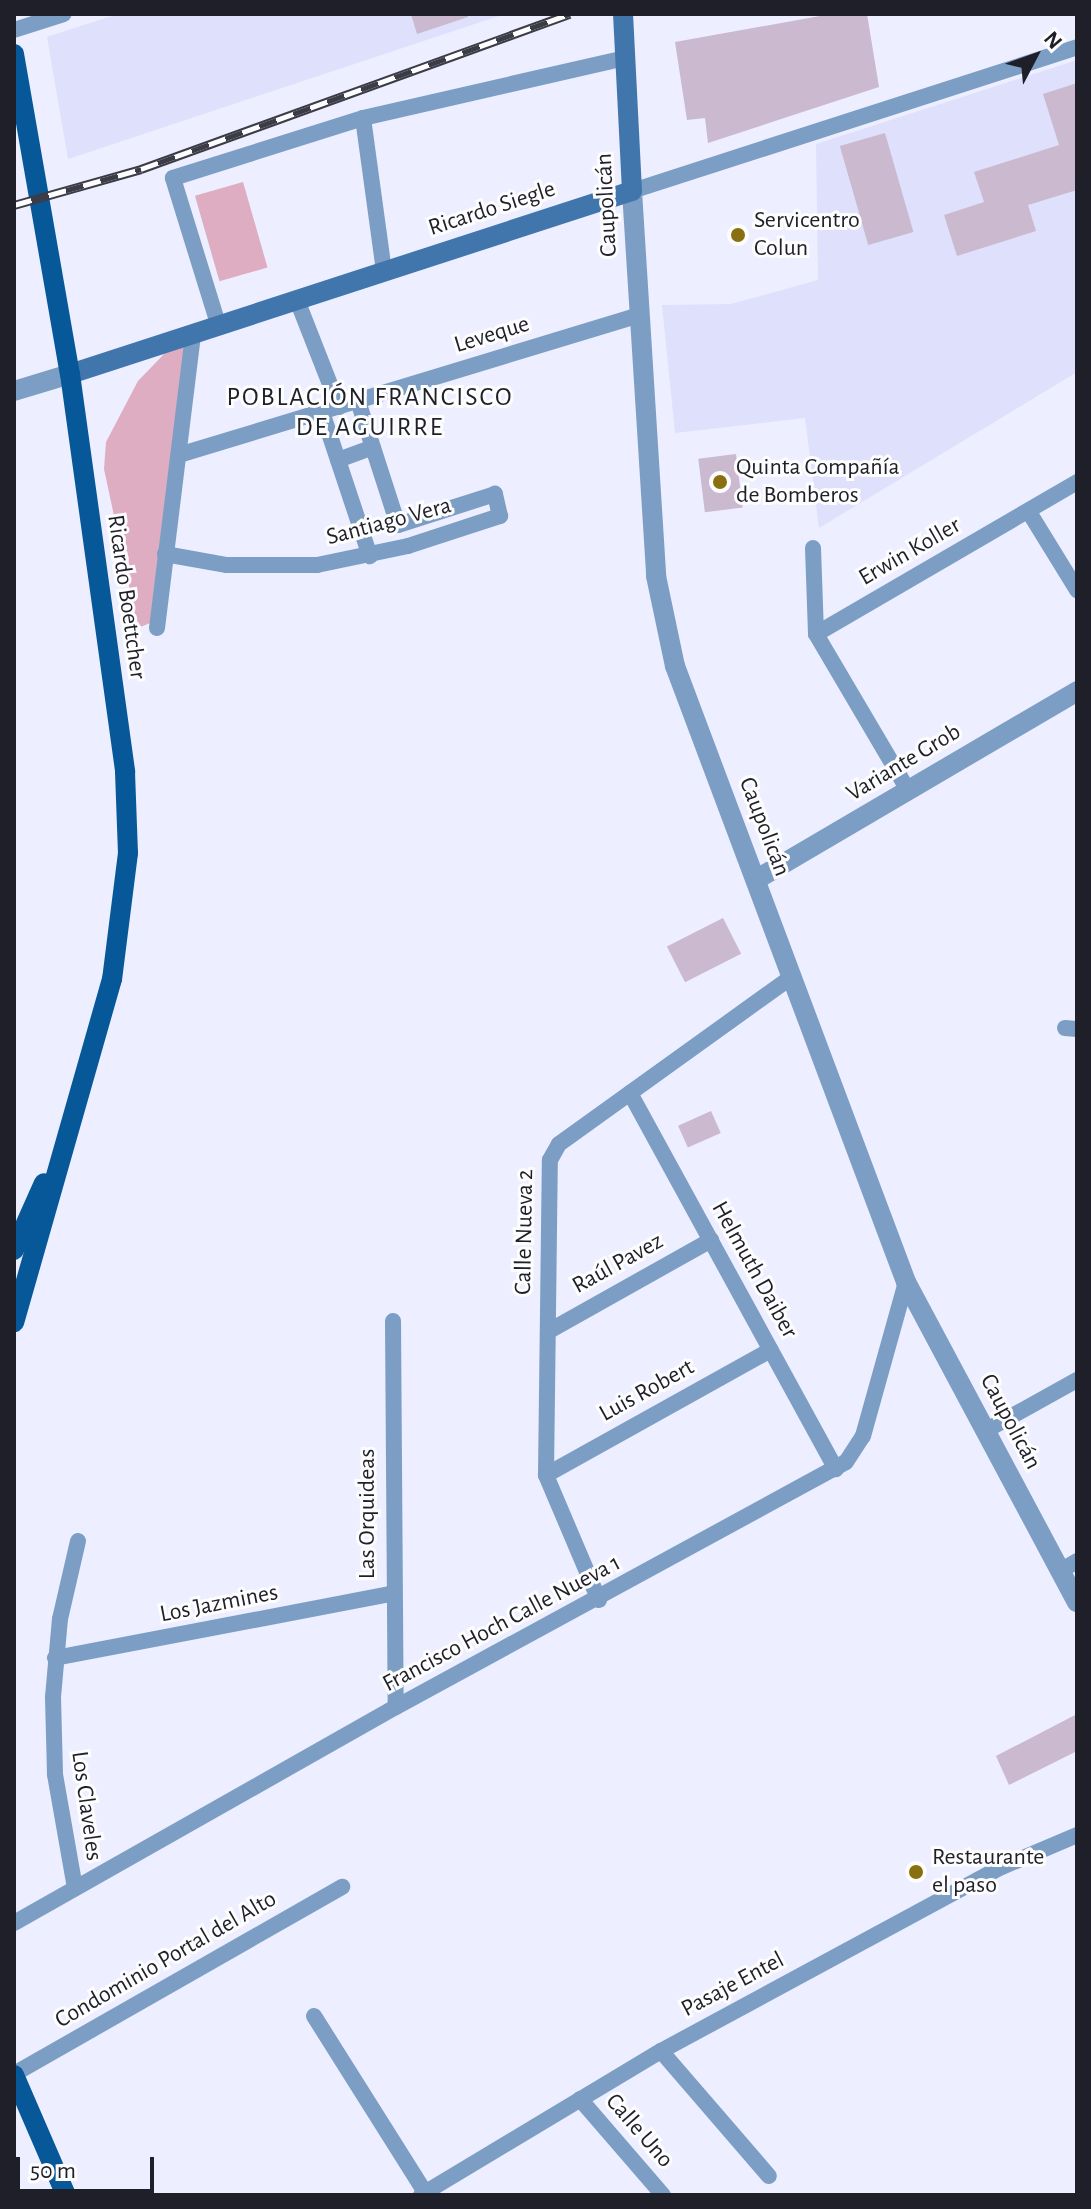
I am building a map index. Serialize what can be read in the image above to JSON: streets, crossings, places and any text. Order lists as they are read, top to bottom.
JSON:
{
  "streets": {
    "main road": ["Caupolicán", "Ricardo Siegle", "Ricardo Boettcher"],
    "street": [
      "Leveque",
      "Santiago Vera",
      "Erwin Koller",
      "Variante Grob",
      "Calle Nueva 2",
      "Raúl Pavez",
      "Helmuth Daiber",
      "Luis Robert",
      "Las Orquideas",
      "Los Jazmines",
      "Francisco Hoch Calle Nueva 1",
      "Los Claveles",
      "Condominio Portal del Alto",
      "Pasaje Entel",
      "Calle Uno"
    ]
  },
  "crossings": [
    ["Caupolicán", "Ricardo Siegle"],
    ["Caupolicán", "Leveque"],
    ["Caupolicán", "Variante Grob"],
    ["Caupolicán", "Calle Nueva 2"],
    ["Caupolicán", "Francisco Hoch Calle Nueva 1"],
    ["Ricardo Siegle", "Ricardo Boettcher"],
    ["Calle Nueva 2", "Raúl Pavez"],
    ["Calle Nueva 2", "Helmuth Daiber"],
    ["Calle Nueva 2", "Luis Robert"],
    ["Calle Nueva 2", "Francisco Hoch Calle Nueva 1"],
    ["Raúl Pavez", "Helmuth Daiber"],
    ["Helmuth Daiber", "Luis Robert"],
    ["Helmuth Daiber", "Francisco Hoch Calle Nueva 1"],
    ["Las Orquideas", "Los Jazmines"],
    ["Las Orquideas", "Francisco Hoch Calle Nueva 1"],
    ["Los Jazmines", "Los Claveles"],
    ["Francisco Hoch Calle Nueva 1", "Los Claveles"],
    ["Pasaje Entel", "Calle Uno"]
  ],
  "districts": ["POBLACIÓN FRANCISCO DE AGUIRRE"],
  "places": ["Servicentro Colun", "Quinta Compañía de Bomberos", "Restaurante el paso"],
  "scale_bar": "50 m",
  "north": "top right"
}
